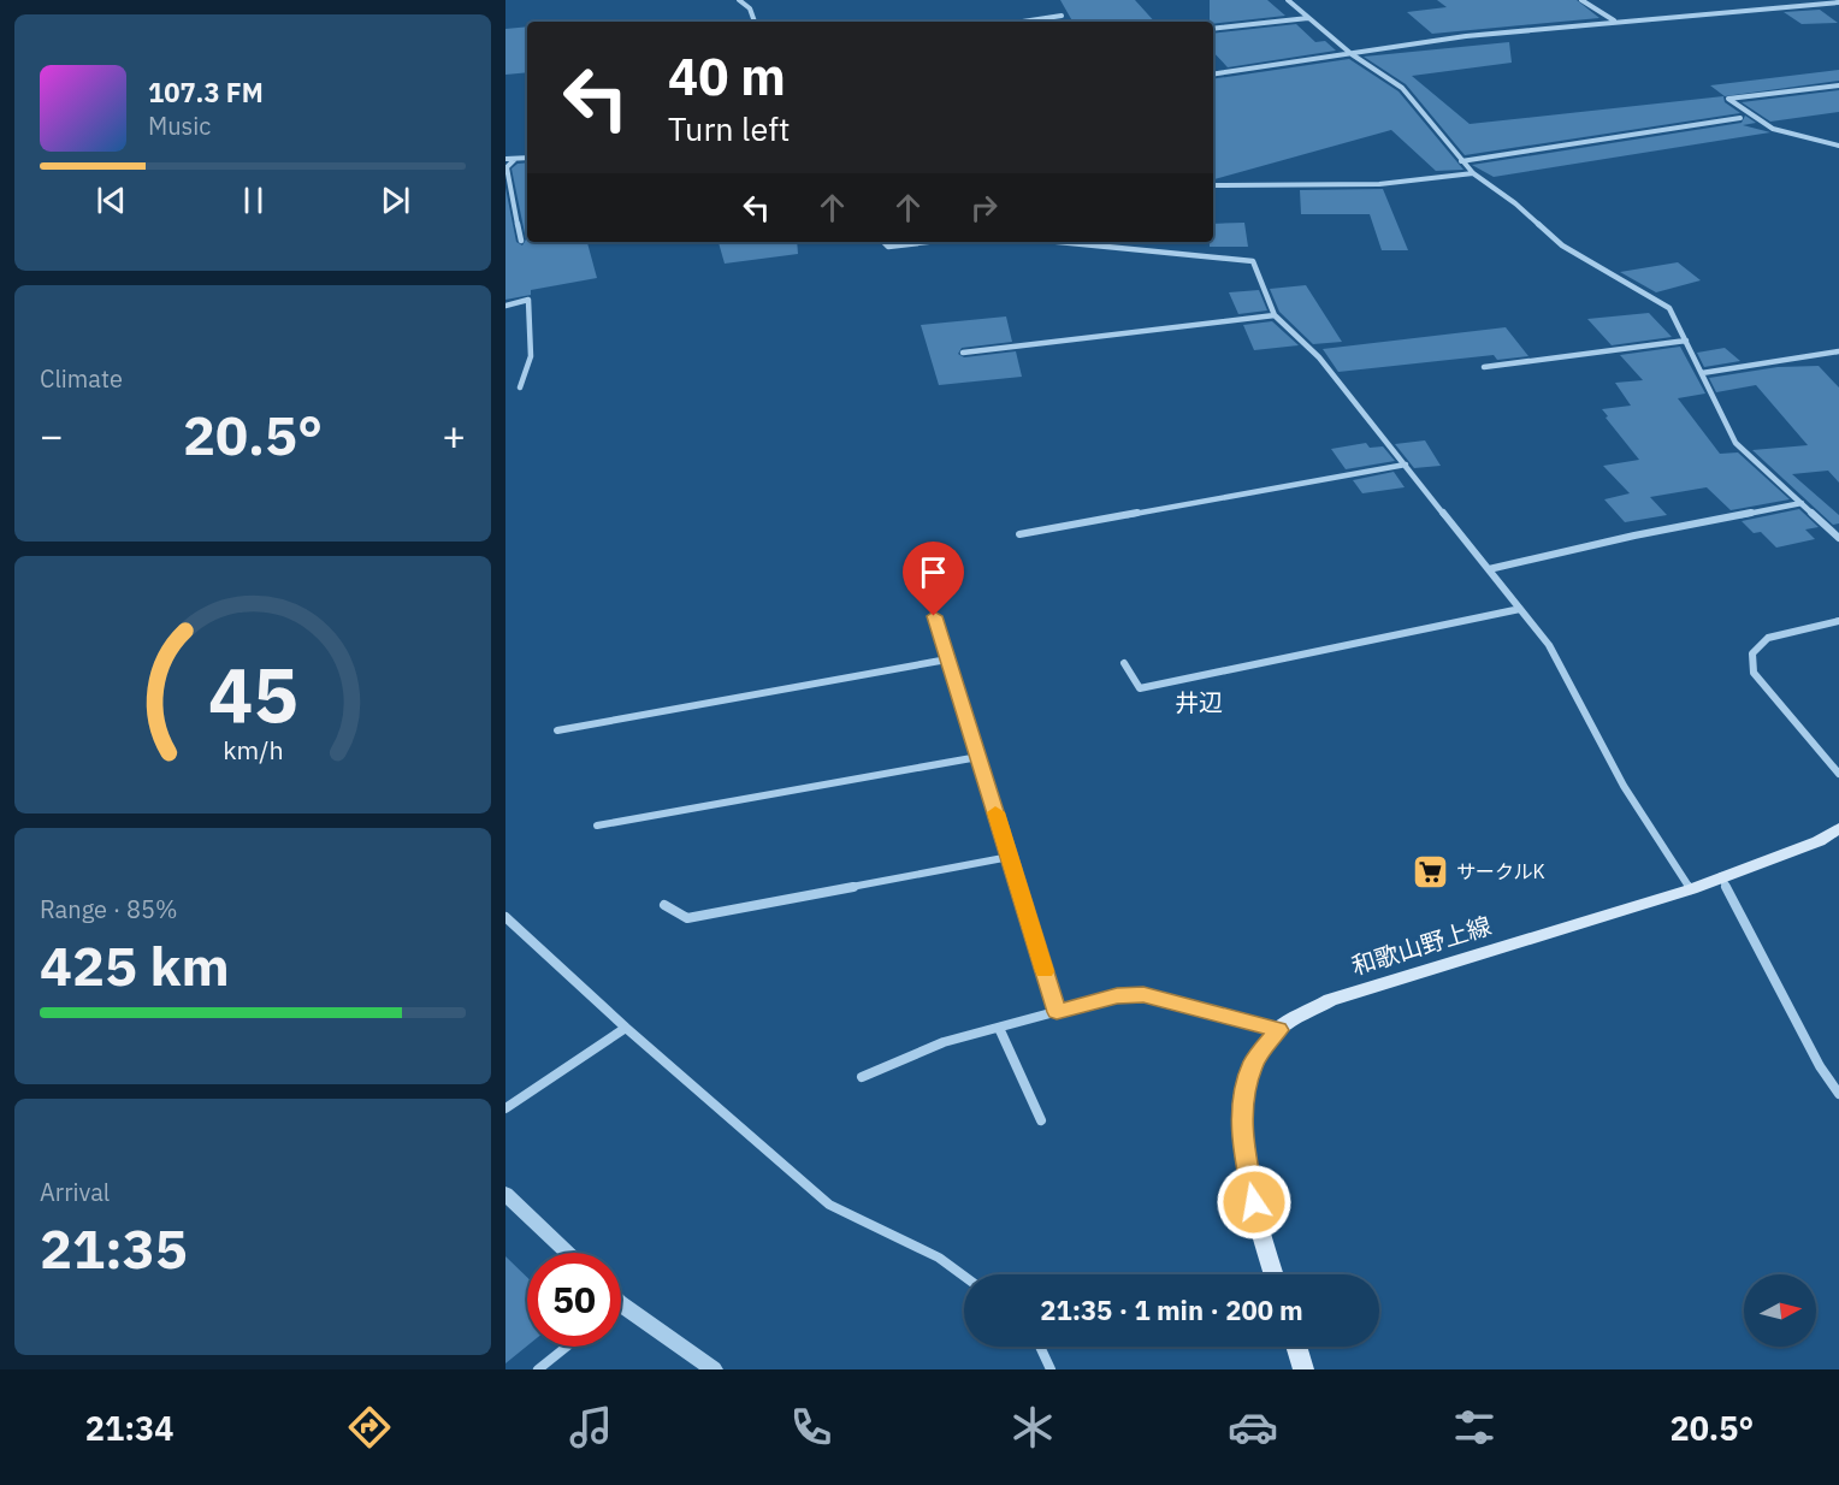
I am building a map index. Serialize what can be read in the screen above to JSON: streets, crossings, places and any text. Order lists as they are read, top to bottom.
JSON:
{
  "streets": {
    "main road": ["和歌山野上線"]
  },
  "districts": ["井辺"],
  "places": {
    "supermarket": ["サークルK"]
  },
  "north": "right",
  "page": {
    "turn": ["40 m", "Turn left"],
    "song": ["107.3 FM", "Music"],
    "tile": [
      "Climate",
      ["Range · 85%", "425 km"],
      ["Arrival", "21:35"]
    ],
    "heat": ["−", "20.5°", "+"],
    "limit": "50",
    "trip": "21:35 · 1 min · 200 m",
    "tabs": ["21:34", "20.5°"],
    "gauge": ["45", "km/h"]
  }
}
